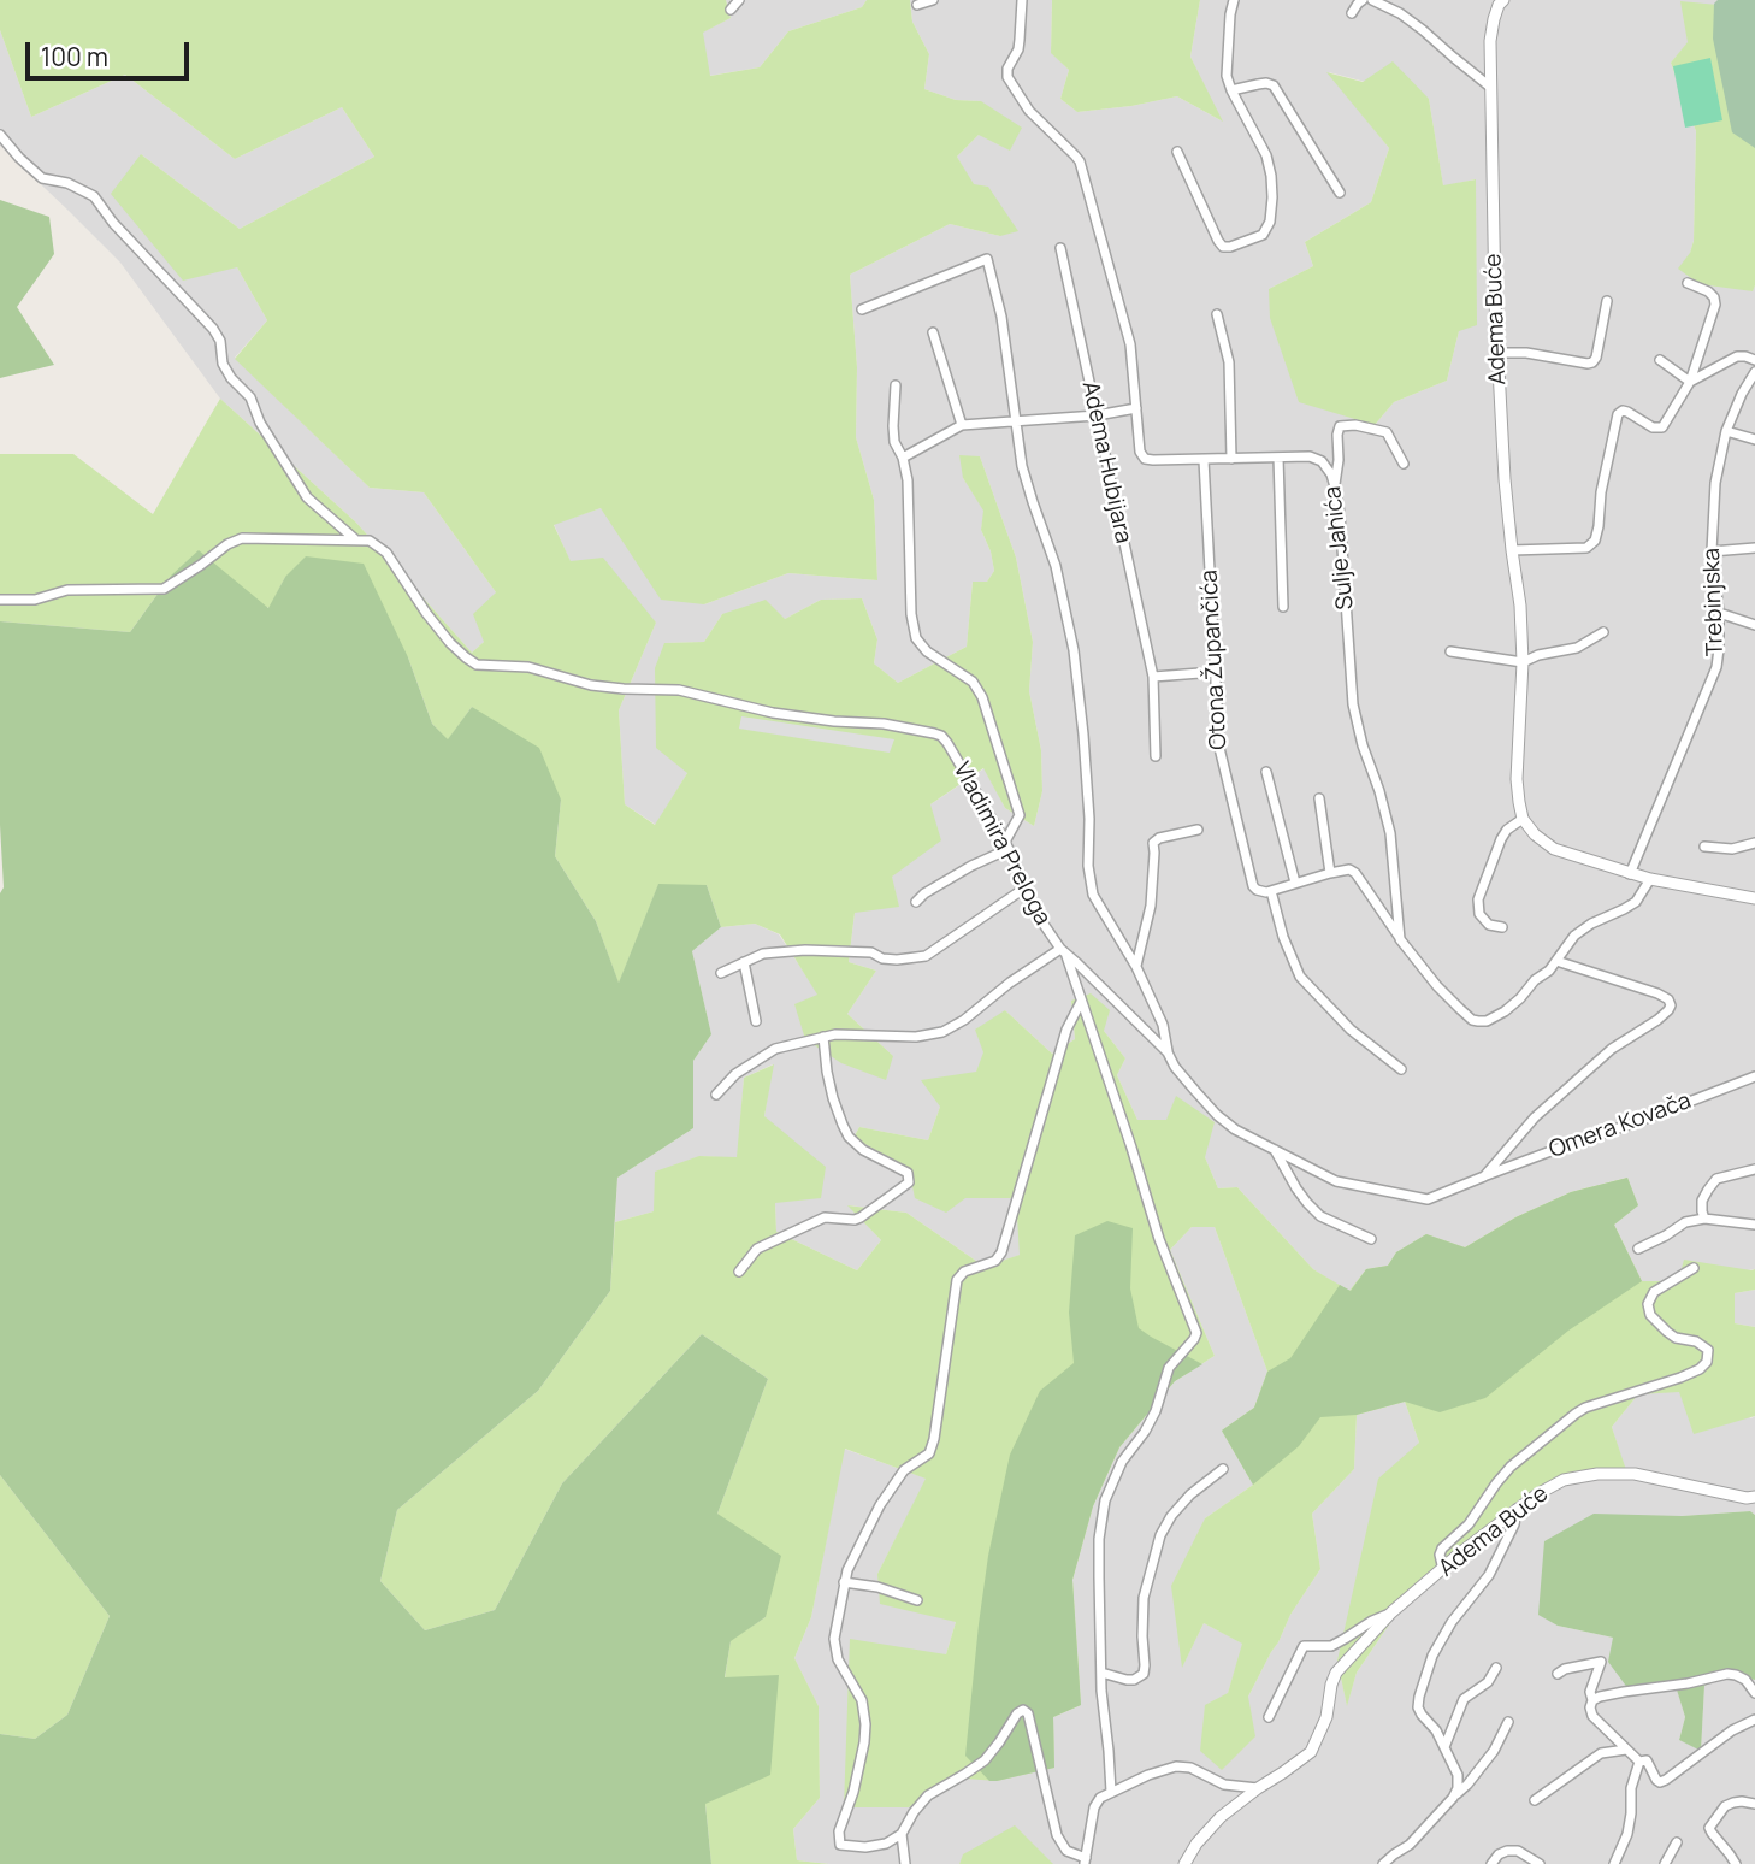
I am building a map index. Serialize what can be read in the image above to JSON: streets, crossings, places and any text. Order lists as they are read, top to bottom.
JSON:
{
  "streets": {
    "street": [
      "Adema Buće",
      "Adema Hubijara",
      "Sulje Jahića",
      "Trebinjska",
      "Otona Župančića",
      "Vladimira Preloga",
      "Omera Kovača"
    ]
  },
  "crossings": [
    ["Sulje Jahića", "Otona Župančića"],
    ["Vladimira Preloga", "Omera Kovača"]
  ],
  "scale_bar": "100 m"
}
